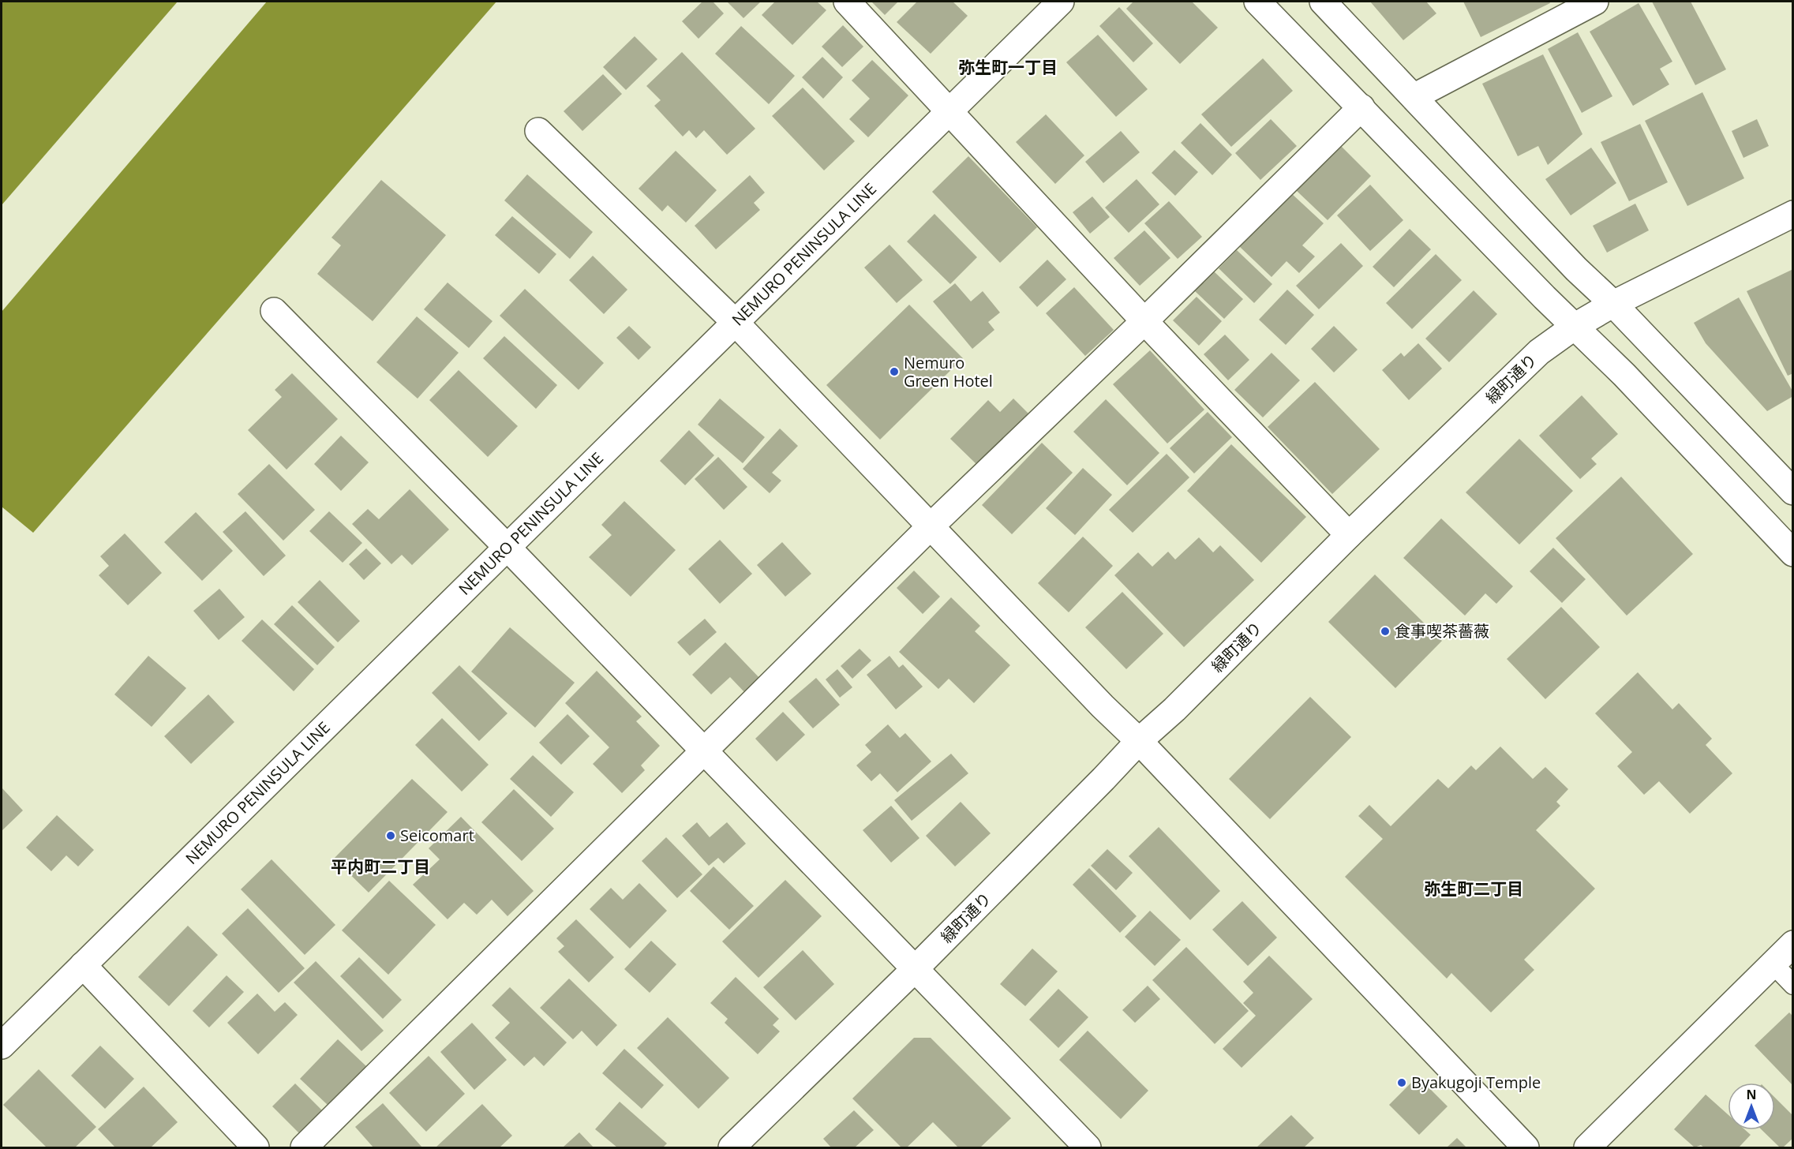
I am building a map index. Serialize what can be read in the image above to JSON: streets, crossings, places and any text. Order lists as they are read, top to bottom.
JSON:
{
  "streets": {
    "street": ["NEMURO PENINSULA LINE", "緑町通り"]
  },
  "districts": ["弥生町一丁目", "平内町二丁目", "弥生町二丁目"],
  "places": [
    "Nemuro Green Hotel",
    "食事喫茶薔薇",
    "Seicomart",
    "Byakugoji Temple"
  ],
  "north": "top"
}
